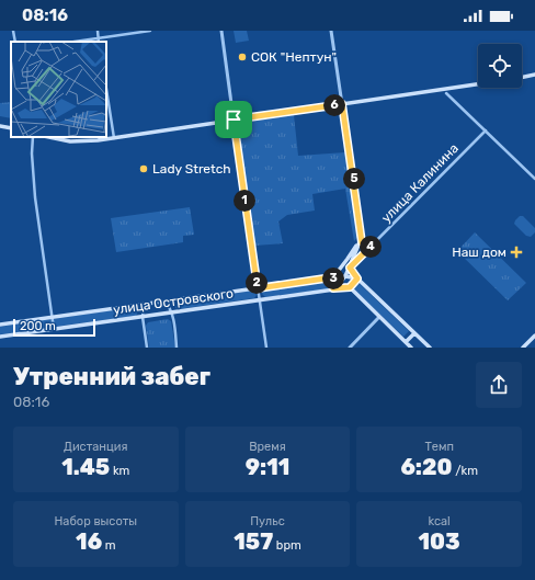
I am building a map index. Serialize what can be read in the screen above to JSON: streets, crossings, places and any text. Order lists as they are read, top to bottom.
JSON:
{
  "streets": {
    "main road": ["улица Островского"],
    "street": ["улица Калинина"]
  },
  "places": {
    "other": ["СОК \"Нептун\"", "Lady Stretch"],
    "health": ["Наш дом"]
  },
  "scale_bar": "200 m",
  "page": {
    "status": "08:16",
    "pins": [
      "6",
      "5",
      "1",
      "4",
      "3",
      "2"
    ],
    "scale": "200 m",
    "heading": ["Утренний забег", "08:16"],
    "stats": [
      ["Дистанция", "1.45 km"],
      ["Время", "9:11"],
      ["Темп", "6:20 /km"],
      ["Набор высоты", "16 m"],
      ["Пульс", "157 bpm"],
      ["kcal", "103"]
    ]
  }
}
